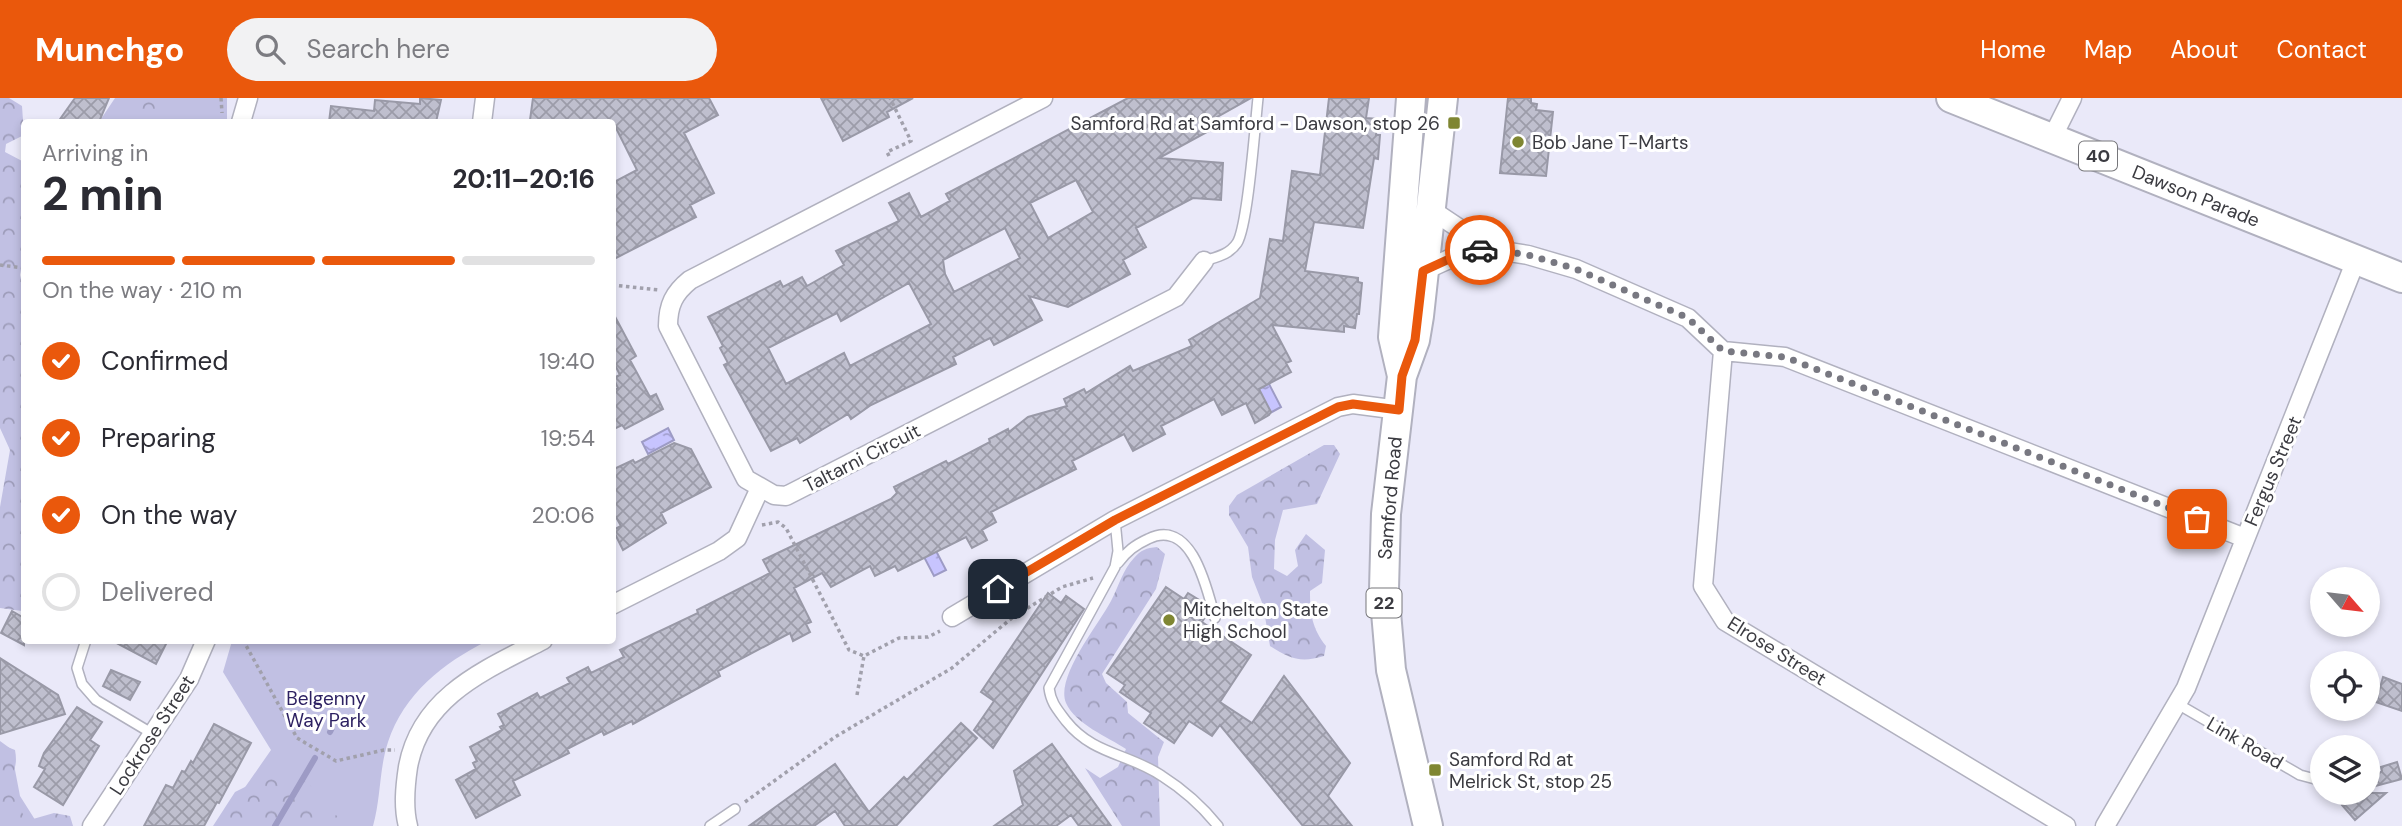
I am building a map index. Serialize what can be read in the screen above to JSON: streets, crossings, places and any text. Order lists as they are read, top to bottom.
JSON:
{
  "streets": {
    "main road": [
      "40",
      "Dawson Parade",
      "Samford Road",
      "22"
    ],
    "street": [
      "Taltarni Circuit",
      "Fergus Street",
      "Elrose Street",
      "Lockrose Street"
    ],
    "lane": ["Link Road"]
  },
  "crossings": [
    ["Dawson Parade", "Fergus Street"],
    ["Fergus Street", "Link Road"]
  ],
  "parks": ["Belgenny Way Park"],
  "places": {
    "transit": ["Samford Rd at Samford - Dawson, stop 26", "Samford Rd at Melrick St, stop 25"],
    "other": ["Bob Jane T-Marts", "Mitchelton State High School"]
  },
  "north": "bottom right",
  "page": {
    "header": "Munchgo",
    "search": "Search here",
    "nav": [
      "Home",
      "Map",
      "About",
      "Contact"
    ],
    "heading": ["2 min", "Arriving in", "20:11–20:16"],
    "bar": "On the way · 210 m",
    "list": [
      ["Confirmed", "19:40"],
      ["Preparing", "19:54"],
      ["On the way", "20:06"],
      "Delivered"
    ]
  }
}
